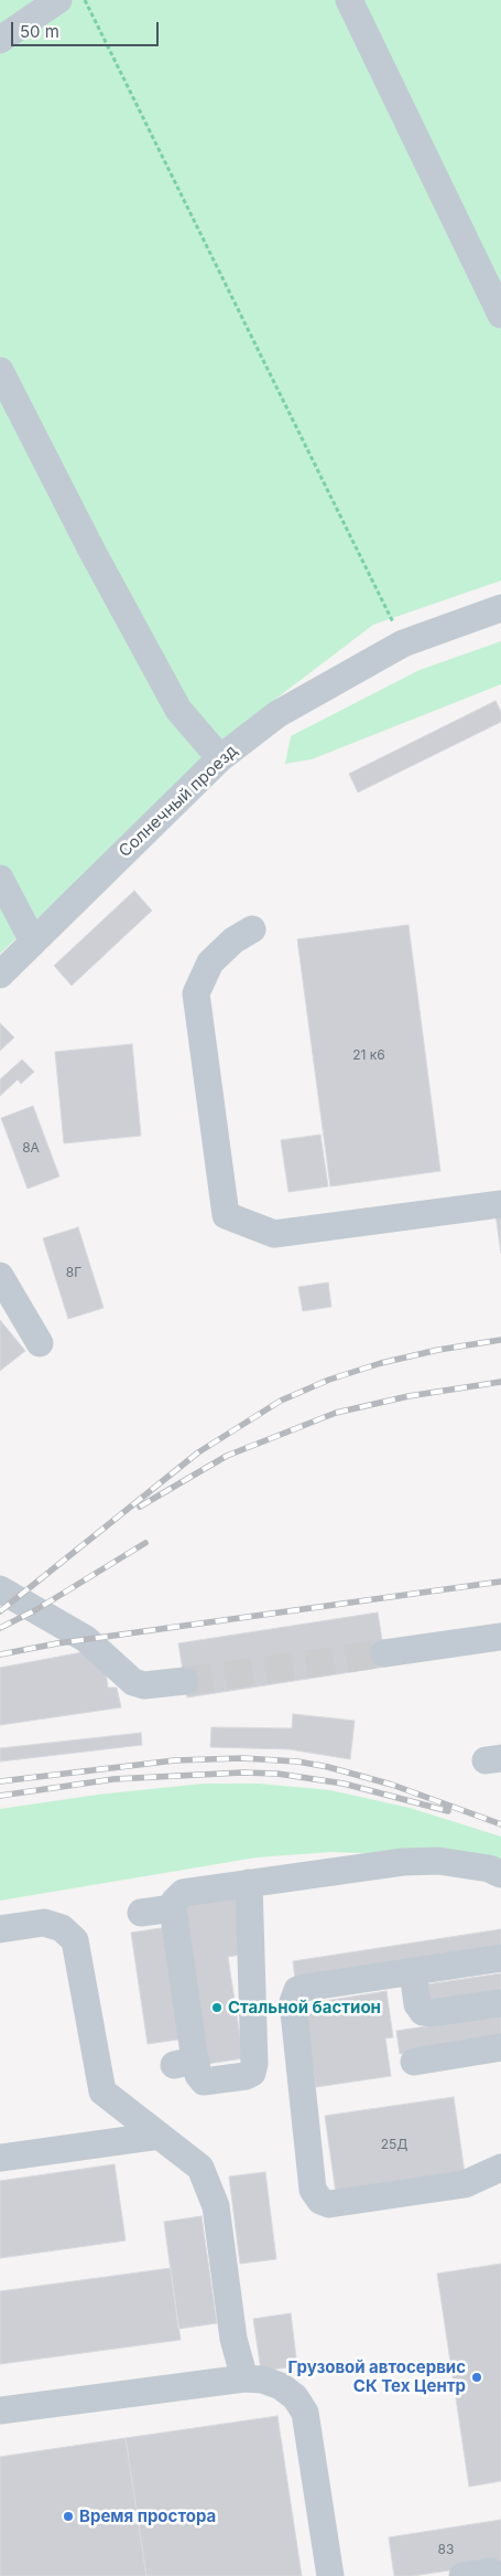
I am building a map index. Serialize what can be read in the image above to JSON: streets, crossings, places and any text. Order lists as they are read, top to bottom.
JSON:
{
  "streets": {
    "street": ["Солнечный проезд"]
  },
  "places": ["Стальной бастион", "Грузовой автосервис СК Тех Центр", "Время простора"],
  "house_numbers": [
    "21 к6",
    "8А",
    "8Г",
    "25Д",
    "83"
  ],
  "scale_bar": "50 m"
}
